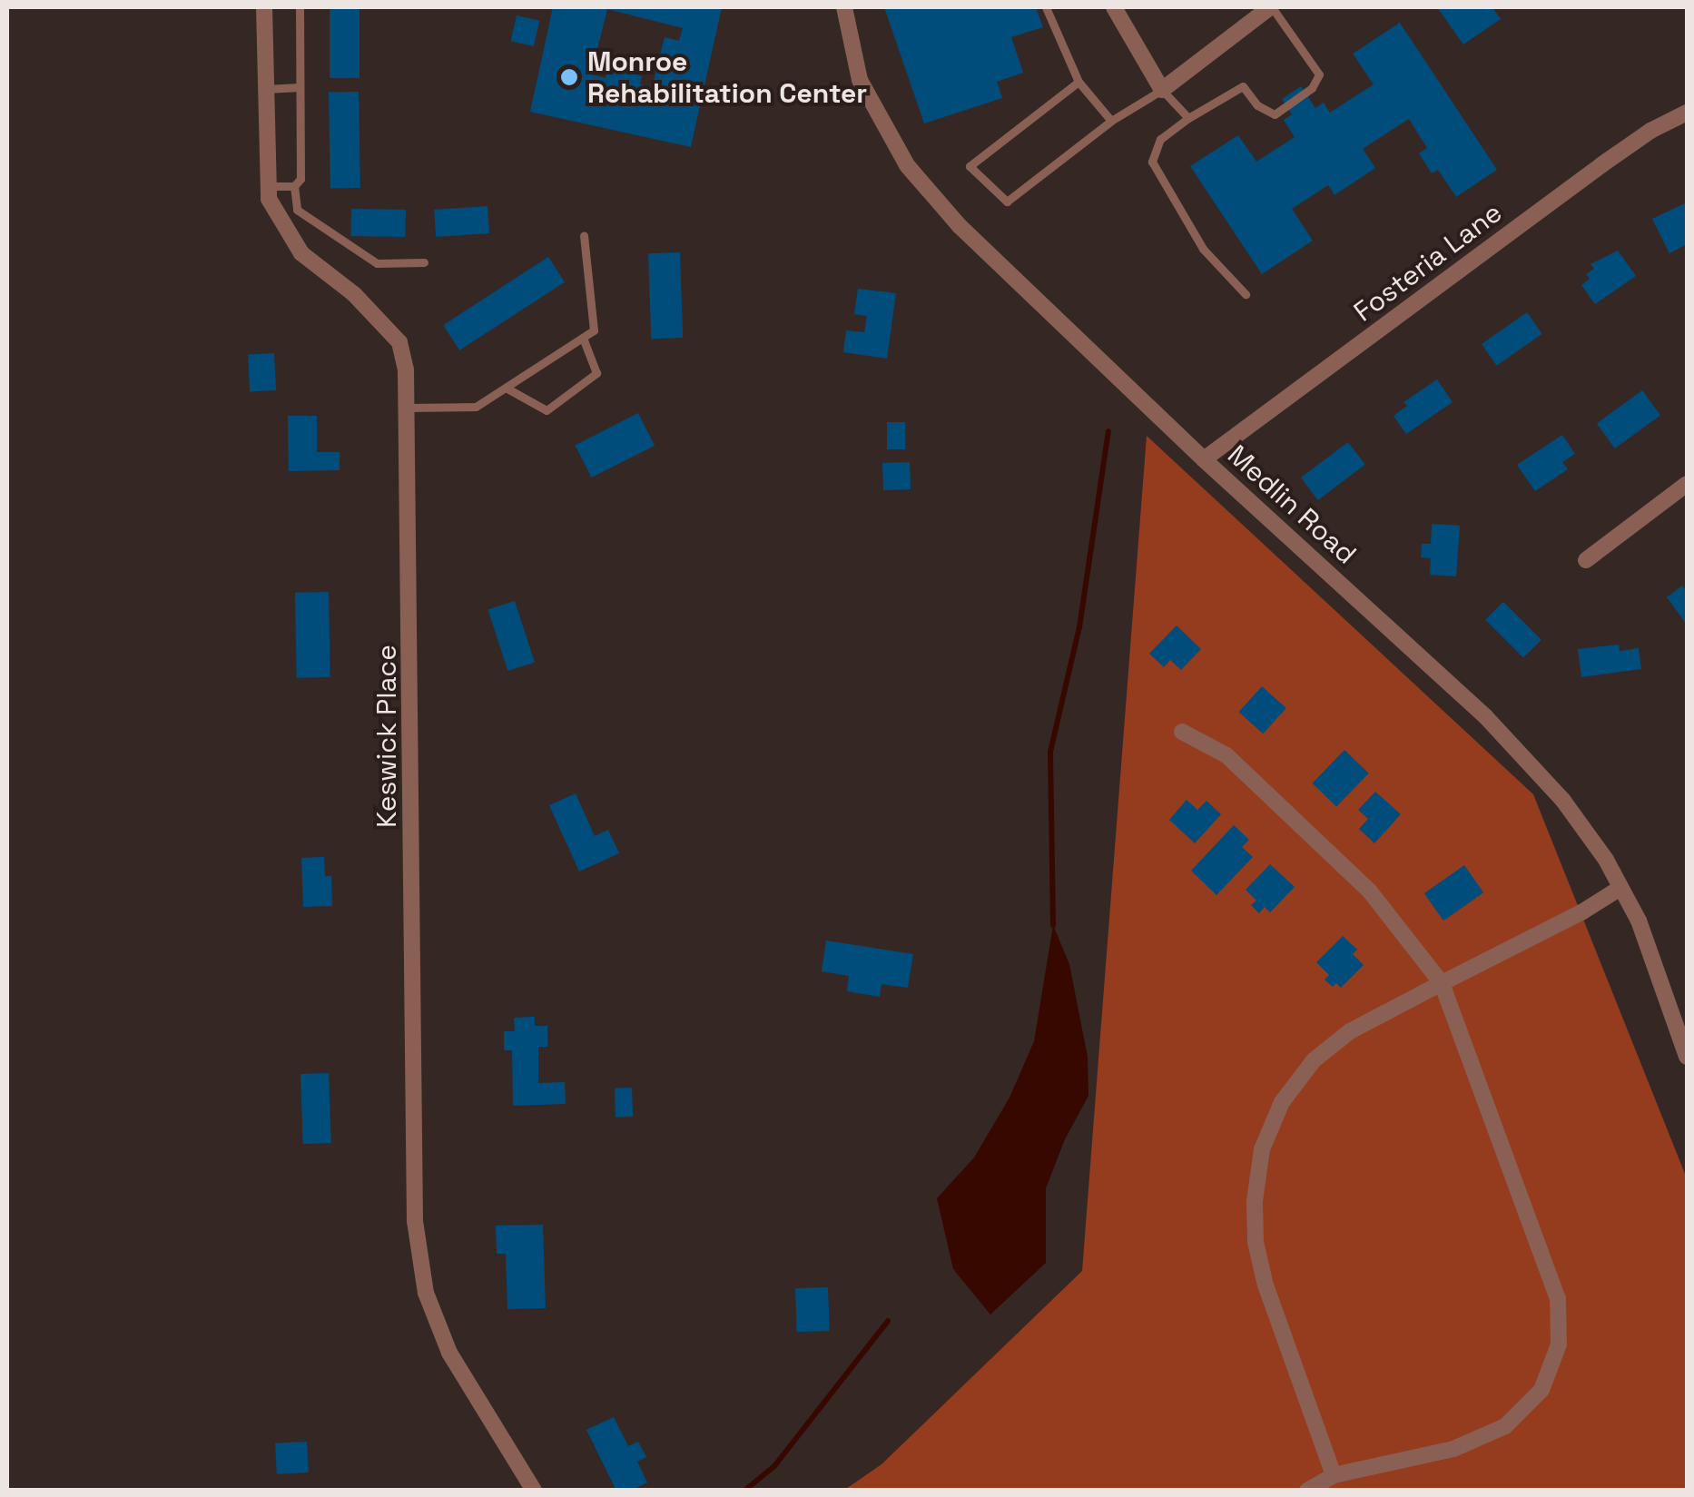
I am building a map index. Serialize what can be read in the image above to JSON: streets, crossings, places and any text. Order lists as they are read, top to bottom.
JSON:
{
  "streets": {
    "street": ["Fosteria Lane", "Medlin Road", "Keswick Place"]
  },
  "crossings": [
    ["Fosteria Lane", "Medlin Road"]
  ],
  "places": ["Monroe Rehabilitation Center"]
}
